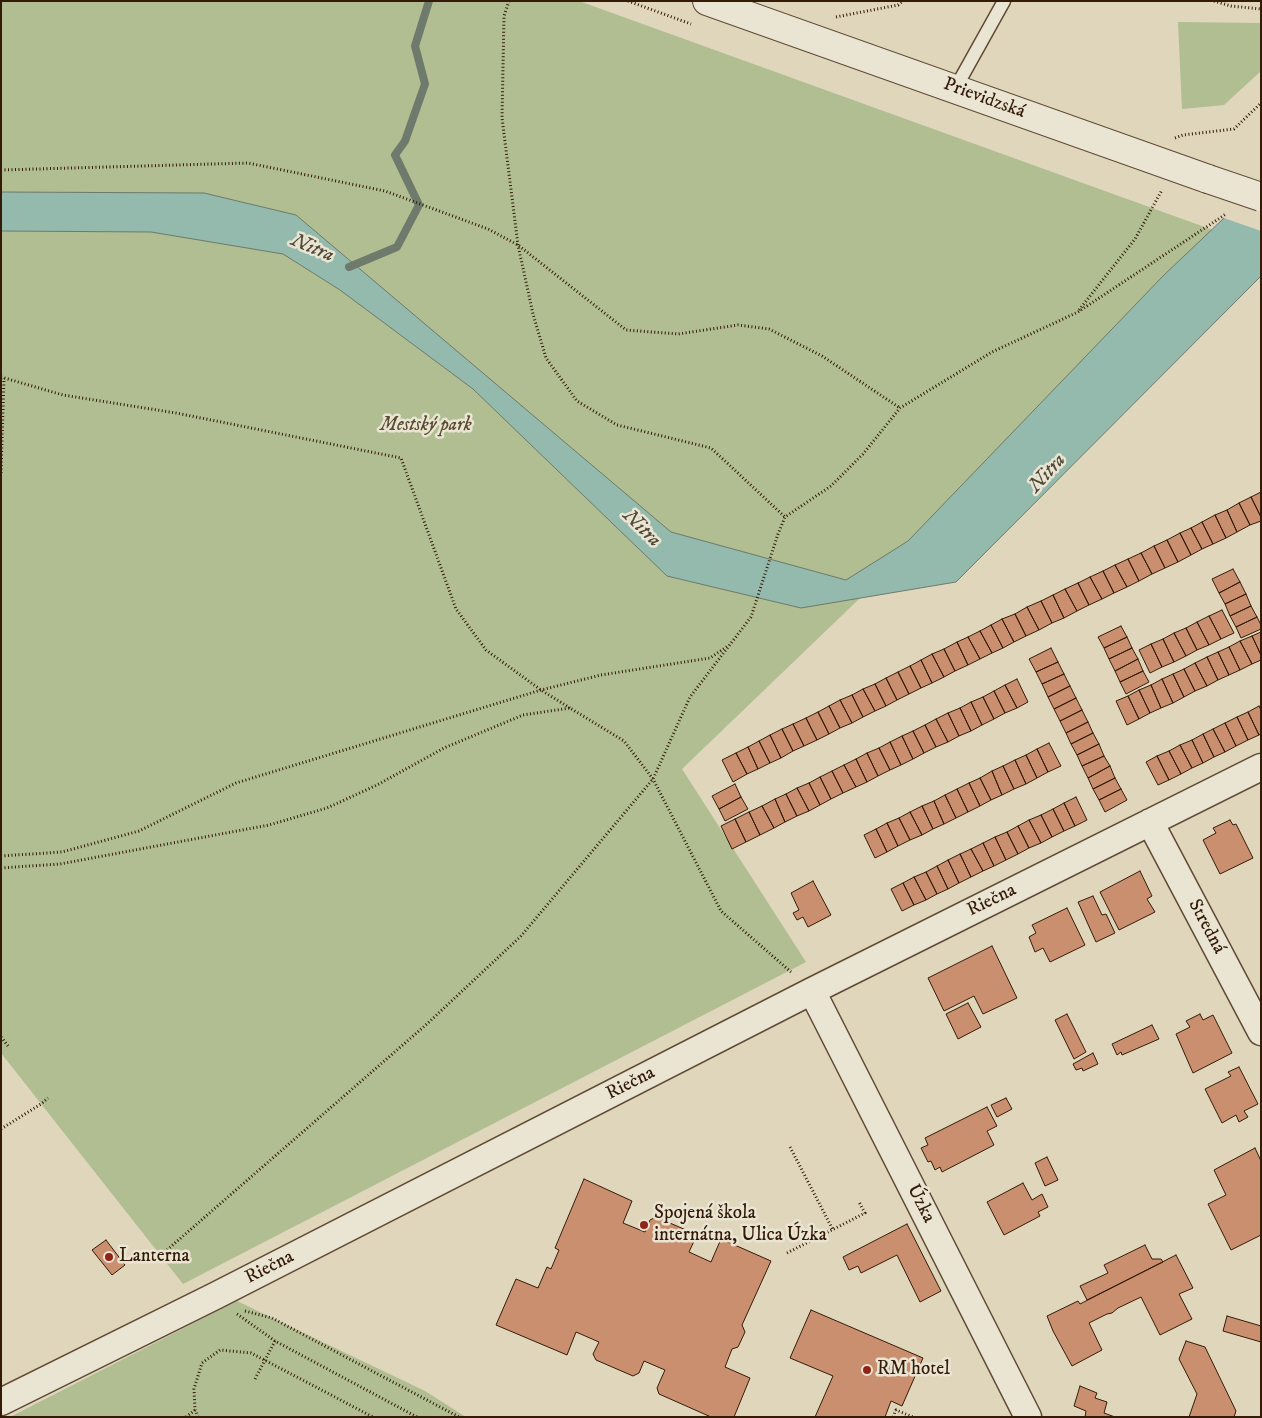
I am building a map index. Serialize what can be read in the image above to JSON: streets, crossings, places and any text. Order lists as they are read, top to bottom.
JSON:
{
  "streets": {
    "street": [
      "Prievidzská",
      "Riečna",
      "Stredná",
      "Úzka"
    ]
  },
  "crossings": [
    ["Riečna", "Stredná"],
    ["Riečna", "Úzka"]
  ],
  "water": ["Nitra"],
  "parks": ["Mestský park"],
  "places": ["Spojená škola internátna, Ulica Úzka", "Lanterna", "RM hotel"]
}
